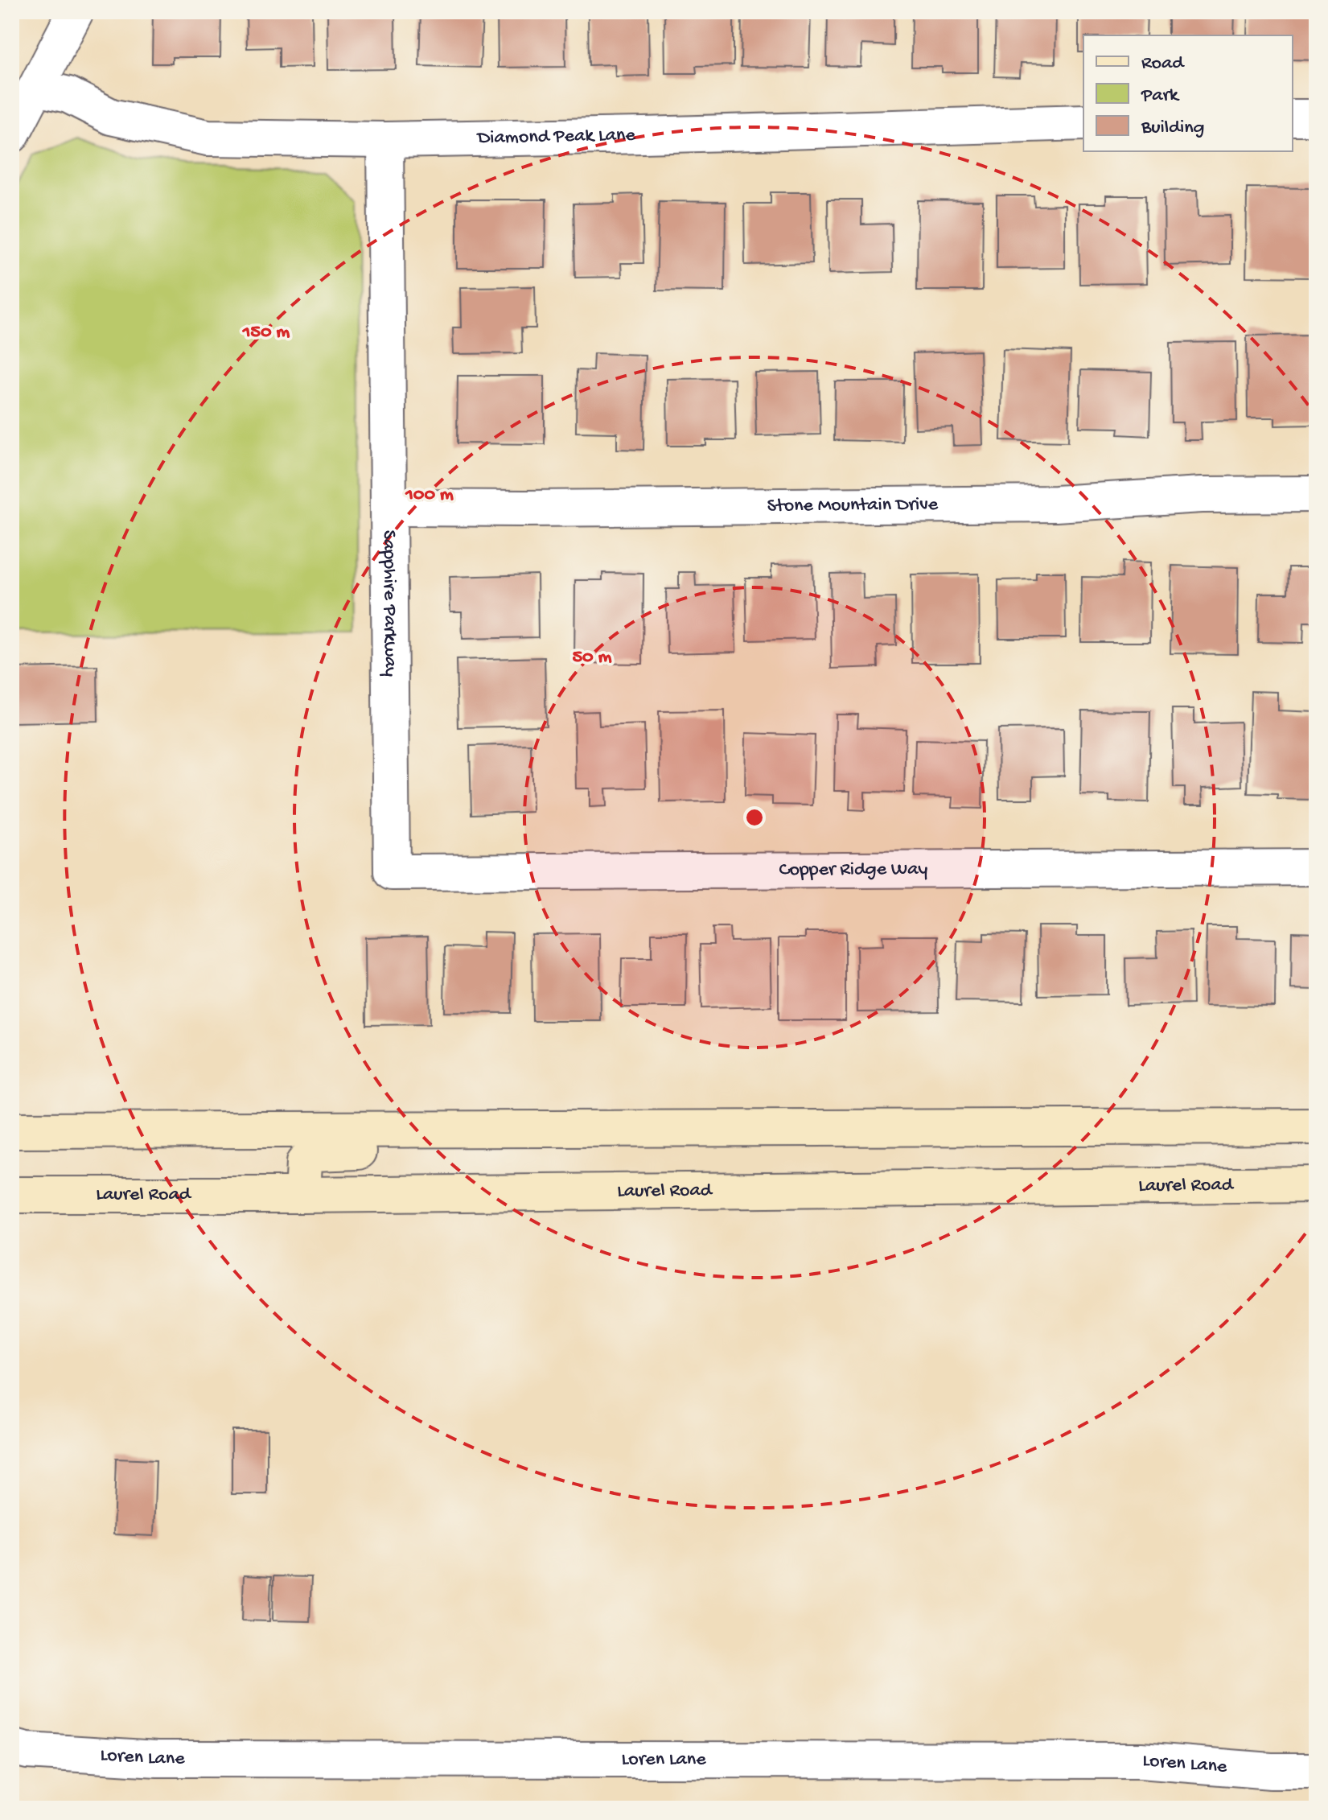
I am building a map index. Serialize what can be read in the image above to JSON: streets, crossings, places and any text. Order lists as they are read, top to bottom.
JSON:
{
  "streets": {
    "main road": ["Laurel Road"],
    "street": [
      "Diamond Peak Lane",
      "Stone Mountain Drive",
      "Sapphire Parkway",
      "Copper Ridge Way",
      "Loren Lane"
    ]
  },
  "crossings": [
    ["Diamond Peak Lane", "Sapphire Parkway"],
    ["Stone Mountain Drive", "Sapphire Parkway"],
    ["Sapphire Parkway", "Copper Ridge Way"]
  ],
  "legend": ["Road", "Park", "Building"],
  "rings": ["150 m", "100 m", "50 m"]
}
